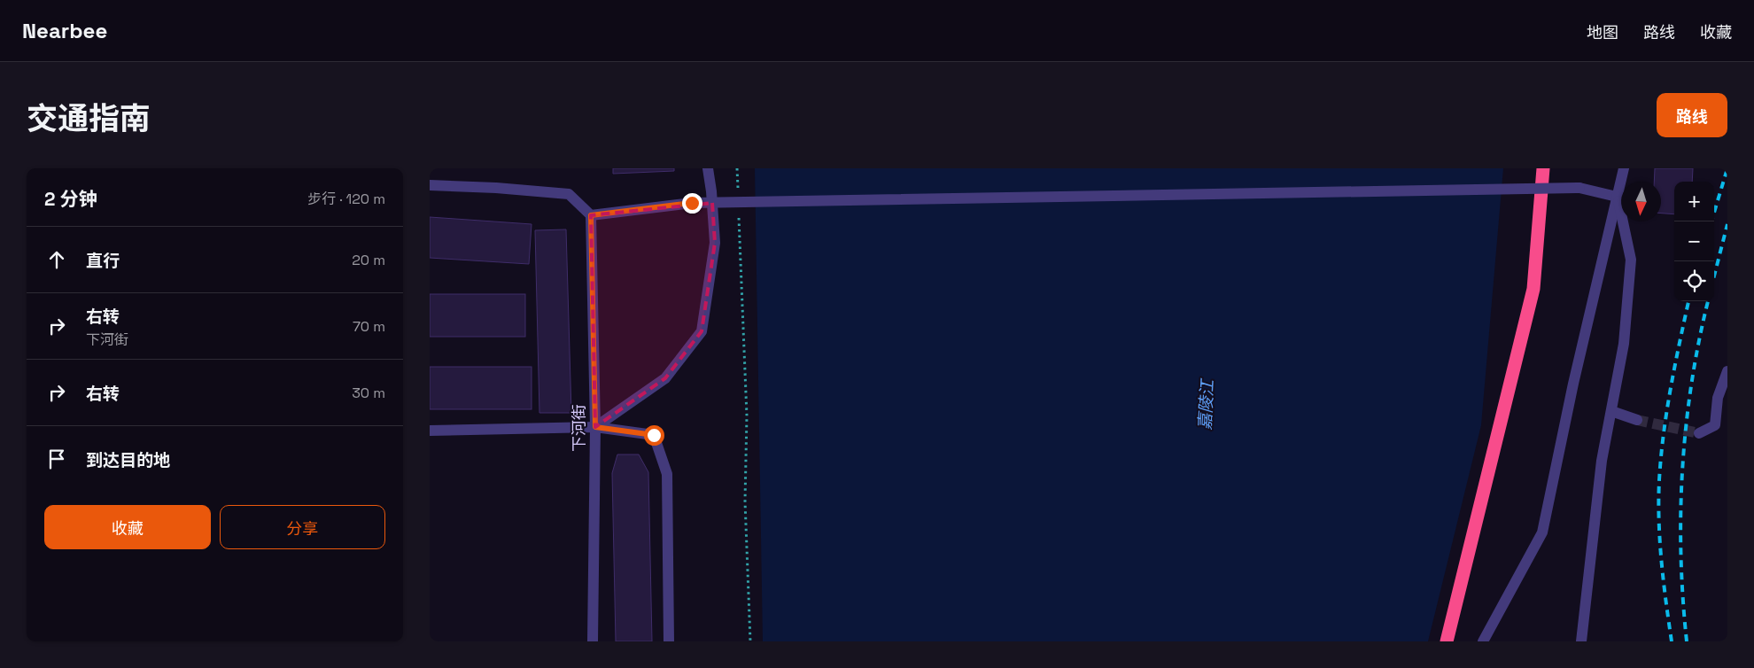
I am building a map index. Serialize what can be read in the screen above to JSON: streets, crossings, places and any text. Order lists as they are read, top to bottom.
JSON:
{
  "streets": {
    "street": ["下河街"]
  },
  "water": ["嘉陵江"],
  "north": "bottom",
  "page": {
    "header": "Nearbee",
    "nav": ["地图", "路线", "收藏"],
    "title": "交通指南",
    "buttons": [
      "路线",
      ["收藏", "分享"]
    ],
    "heading": ["2 分钟", "步行 · 120 m"],
    "map_buttons": ["+", "−"],
    "list": [
      ["直行", "20 m"],
      ["右转", "下河街", "70 m"],
      ["右转", "30 m"],
      "到达目的地"
    ]
  }
}
